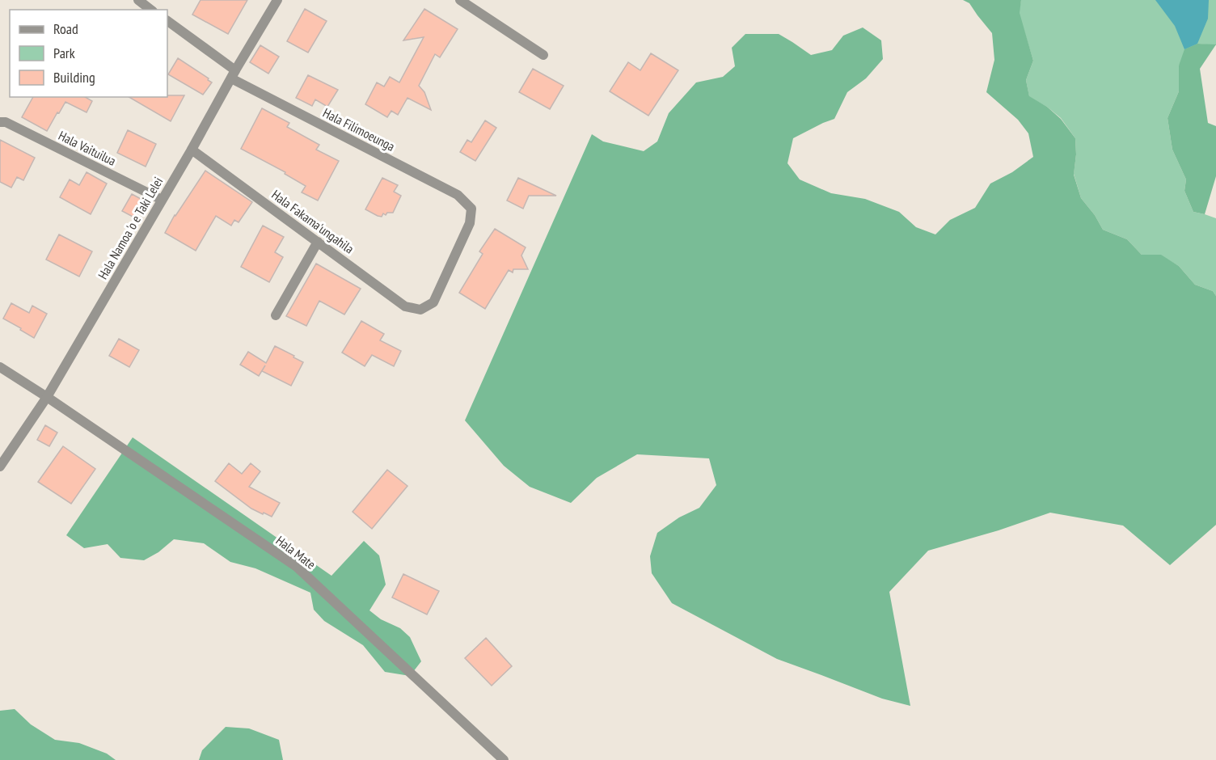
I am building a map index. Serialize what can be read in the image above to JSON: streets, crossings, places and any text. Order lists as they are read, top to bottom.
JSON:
{
  "streets": {
    "street": [
      "Hala Filimoeunga",
      "Hala Vaituilua",
      "Hala Fakama'ungahila",
      "Hala Namoa 'o e Taki Lelei",
      "Hala Mate"
    ]
  },
  "crossings": [
    ["Hala Filimoeunga", "Hala Fakama'ungahila"],
    ["Hala Filimoeunga", "Hala Namoa 'o e Taki Lelei"],
    ["Hala Vaituilua", "Hala Namoa 'o e Taki Lelei"],
    ["Hala Fakama'ungahila", "Hala Namoa 'o e Taki Lelei"],
    ["Hala Namoa 'o e Taki Lelei", "Hala Mate"]
  ],
  "legend": ["Road", "Park", "Building"]
}
